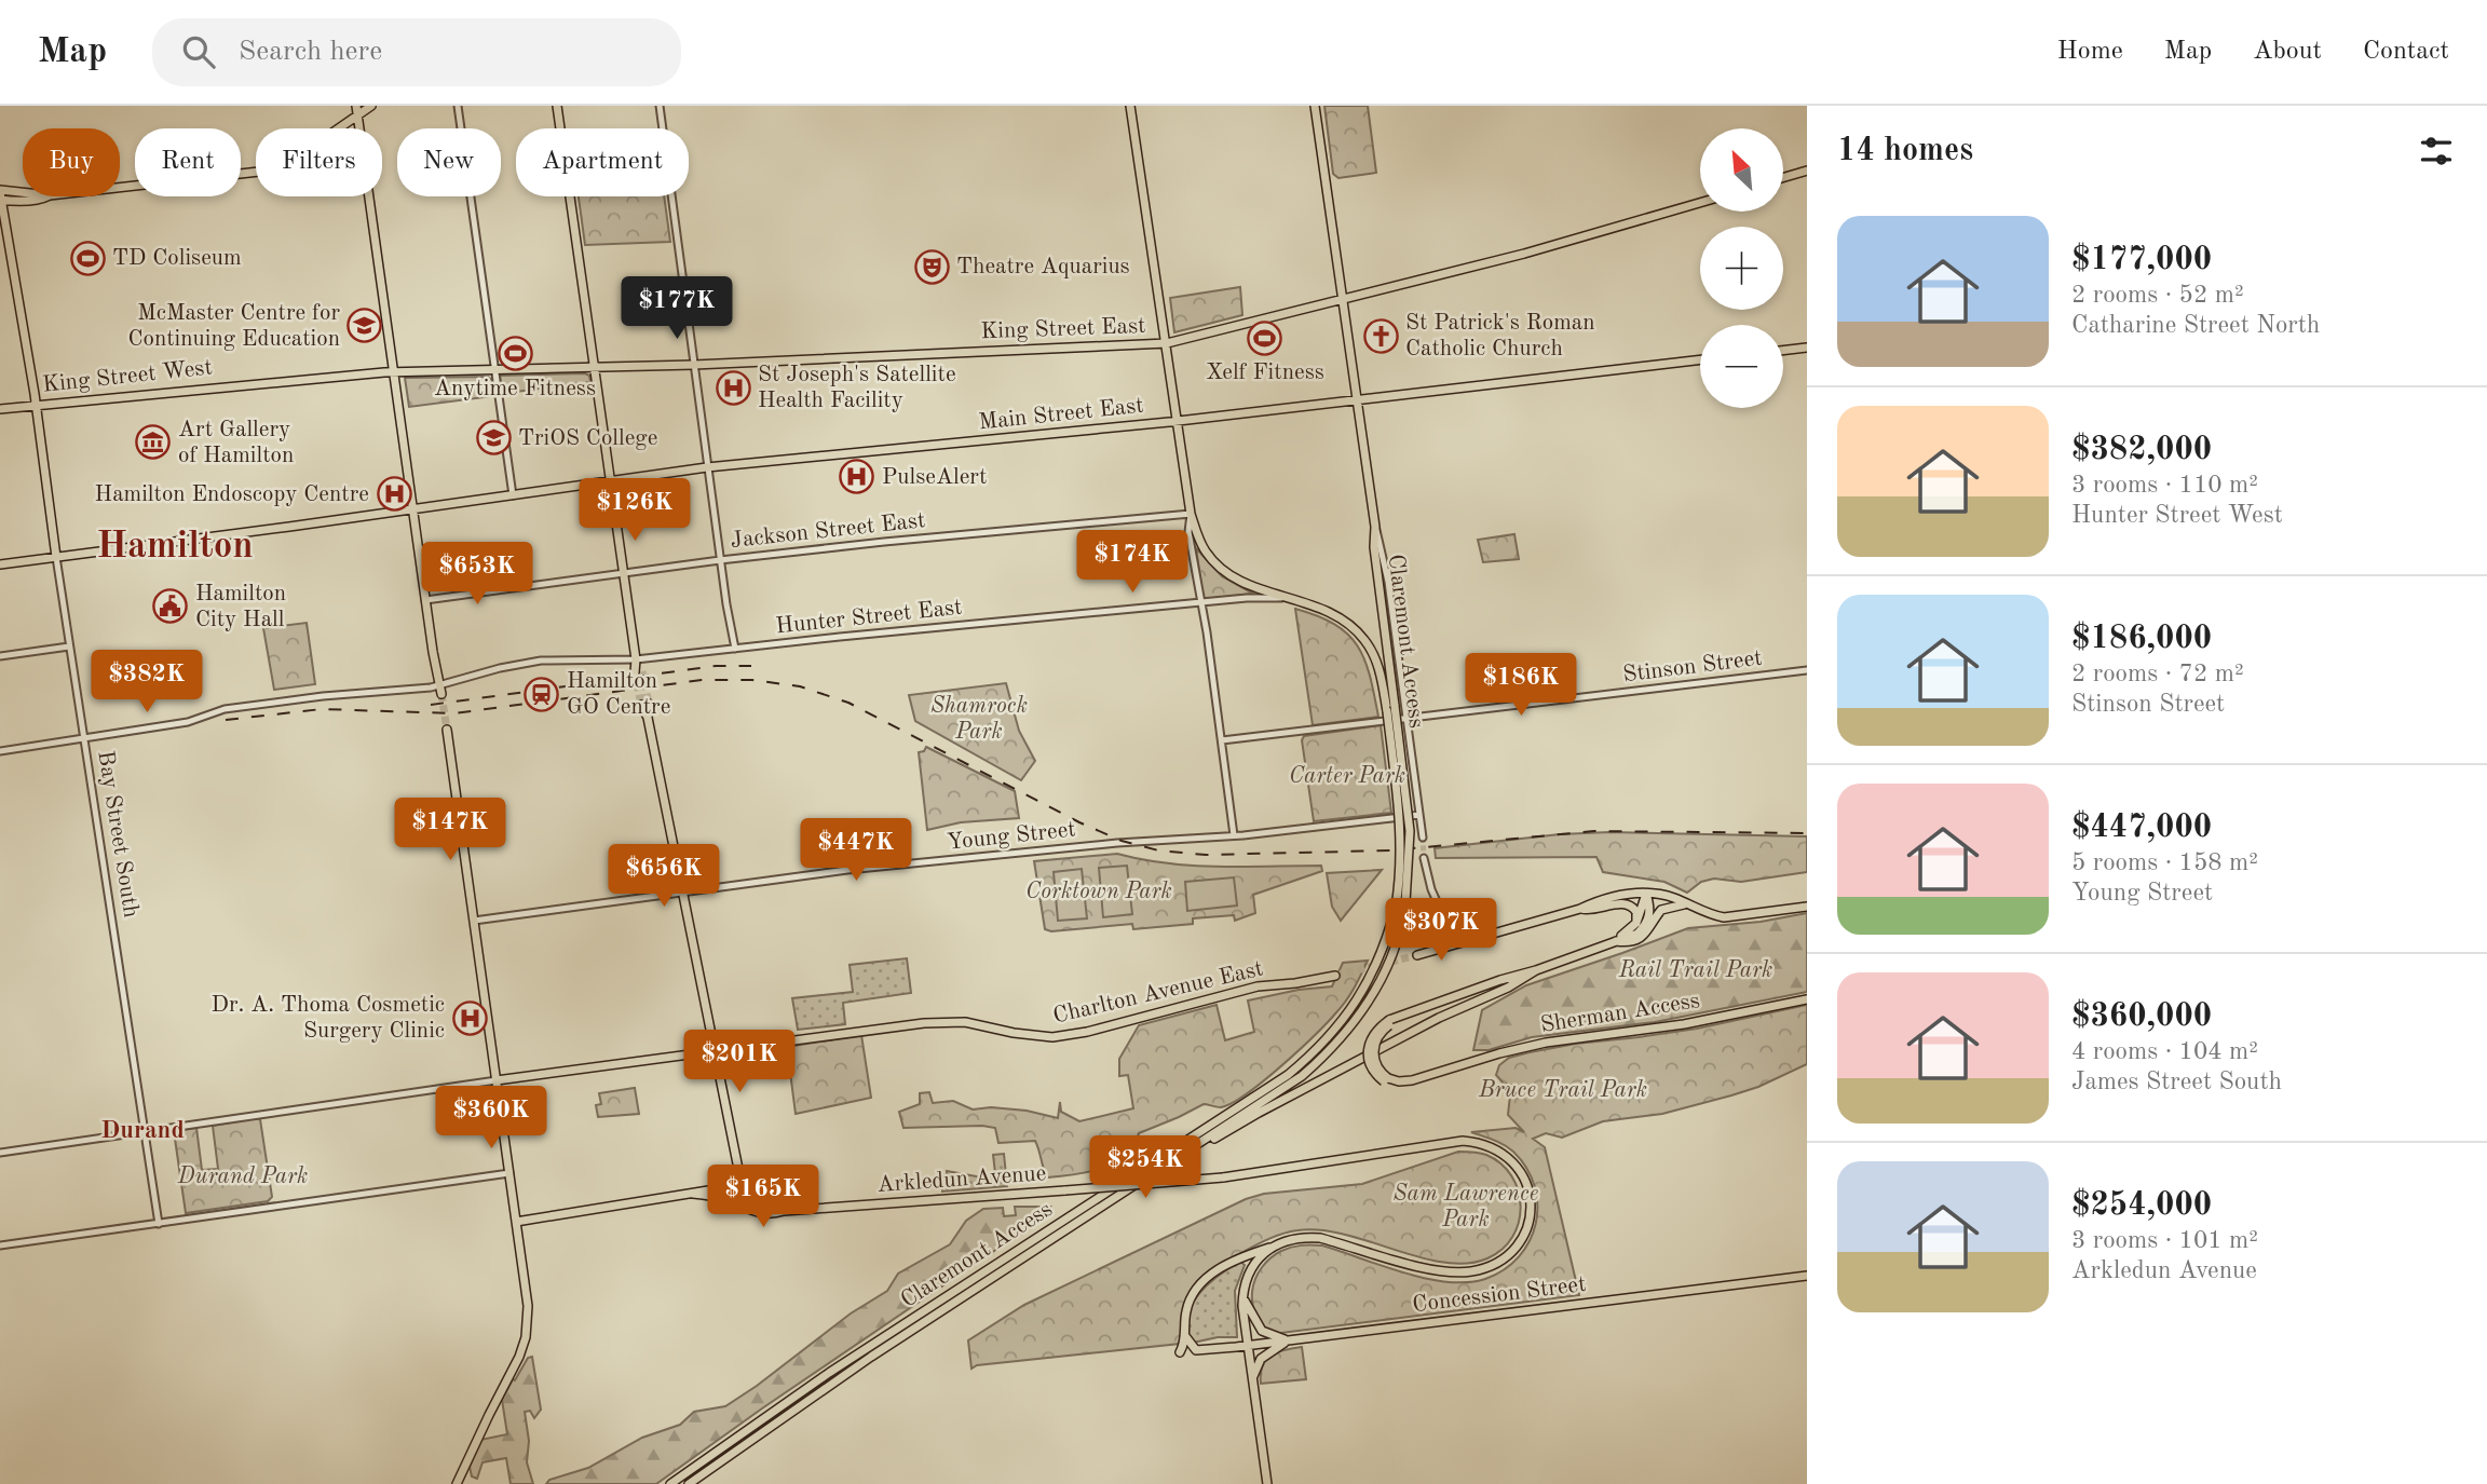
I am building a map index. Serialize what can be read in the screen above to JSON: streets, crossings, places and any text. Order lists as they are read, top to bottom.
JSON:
{
  "streets": {
    "main road": [
      "King Street East",
      "King Street West",
      "Main Street East",
      "Claremont Access",
      "Bay Street South",
      "Charlton Avenue East",
      "Sherman Access",
      "Arkledun Avenue",
      "Concession Street"
    ],
    "street": [
      "Jackson Street East",
      "Hunter Street East",
      "Stinson Street",
      "Young Street"
    ]
  },
  "crossings": [
    ["King Street East", "King Street West"],
    ["King Street East", "Claremont Access"],
    ["King Street West", "Bay Street South"],
    ["Main Street East", "Claremont Access"],
    ["Main Street East", "Bay Street South"],
    ["Jackson Street East", "Claremont Access"],
    ["Hunter Street East", "Claremont Access"],
    ["Hunter Street East", "Bay Street South"],
    ["Arkledun Avenue", "Concession Street"]
  ],
  "districts": ["Hamilton", "Durand"],
  "parks": [
    "Shamrock Park",
    "Carter Park",
    "Corktown Park",
    "Rail Trail Park",
    "Bruce Trail Park",
    "Durand Park",
    "Sam Lawrence Park"
  ],
  "places": {
    "sports": ["TD Coliseum", "Xelf Fitness", "Anytime Fitness"],
    "theatre": ["Theatre Aquarius"],
    "school or university": ["McMaster Centre for Continuing Education", "TriOS College"],
    "church": ["St Patrick's Roman Catholic Church"],
    "hospital": [
      "St Joseph's Satellite Health Facility",
      "PulseAlert",
      "Hamilton Endoscopy Centre",
      "Dr. A. Thoma Cosmetic Surgery Clinic"
    ],
    "museum": ["Art Gallery of Hamilton"],
    "public building": ["Hamilton City Hall"],
    "station": ["Hamilton GO Centre"]
  },
  "north": "top left",
  "page": {
    "header": "Map",
    "search": "Search here",
    "nav": [
      "Home",
      "Map",
      "About",
      "Contact"
    ],
    "heading": "14 homes",
    "map_buttons": ["+", "−"],
    "chip": [
      "Buy",
      "Rent",
      "Filters",
      "New",
      "Apartment"
    ],
    "list": [
      {
        "name": "$177,000",
        "note": "2 rooms · 52 m² · Catharine Street North"
      },
      {
        "name": "$382,000",
        "note": "3 rooms · 110 m² · Hunter Street West"
      },
      {
        "name": "$186,000",
        "note": "2 rooms · 72 m² · Stinson Street"
      },
      {
        "name": "$447,000",
        "note": "5 rooms · 158 m² · Young Street"
      },
      {
        "name": "$360,000",
        "note": "4 rooms · 104 m² · James Street South"
      },
      {
        "name": "$254,000",
        "note": "3 rooms · 101 m² · Arkledun Avenue"
      }
    ],
    "price": [
      "$177K",
      "$126K",
      "$174K",
      "$653K",
      "$382K",
      "$186K",
      "$147K",
      "$447K",
      "$656K",
      "$307K",
      "$201K",
      "$360K",
      "$254K",
      "$165K"
    ]
  }
}
